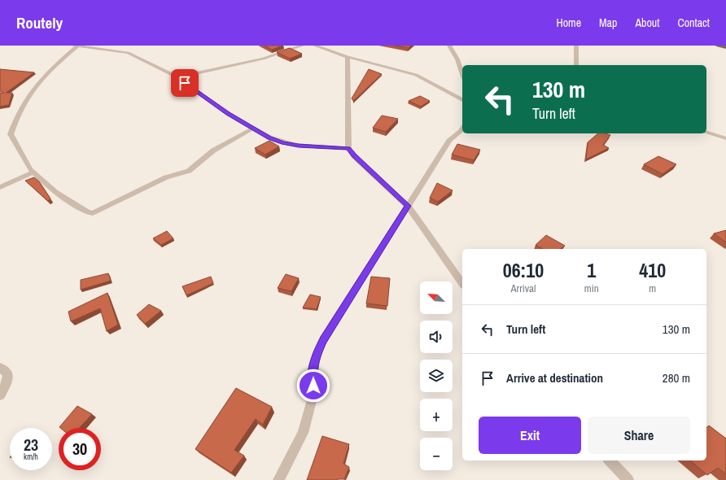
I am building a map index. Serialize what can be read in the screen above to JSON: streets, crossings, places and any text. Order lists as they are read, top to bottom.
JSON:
{
  "north": "top left",
  "page": {
    "header": "Routely",
    "nav": [
      "Home",
      "Map",
      "About",
      "Contact"
    ],
    "turn": ["130 m", "Turn left"],
    "eta": [
      "06:10",
      "Arrival",
      "1",
      "min",
      "410",
      "m"
    ],
    "map_buttons": ["+", "−"],
    "list": [
      {
        "name": "Turn left",
        "value": "130 m"
      },
      {
        "name": "Arrive at destination",
        "value": "280 m"
      }
    ],
    "buttons": ["Exit", "Share"],
    "speed": "23 km/h",
    "limit": "30"
  }
}
